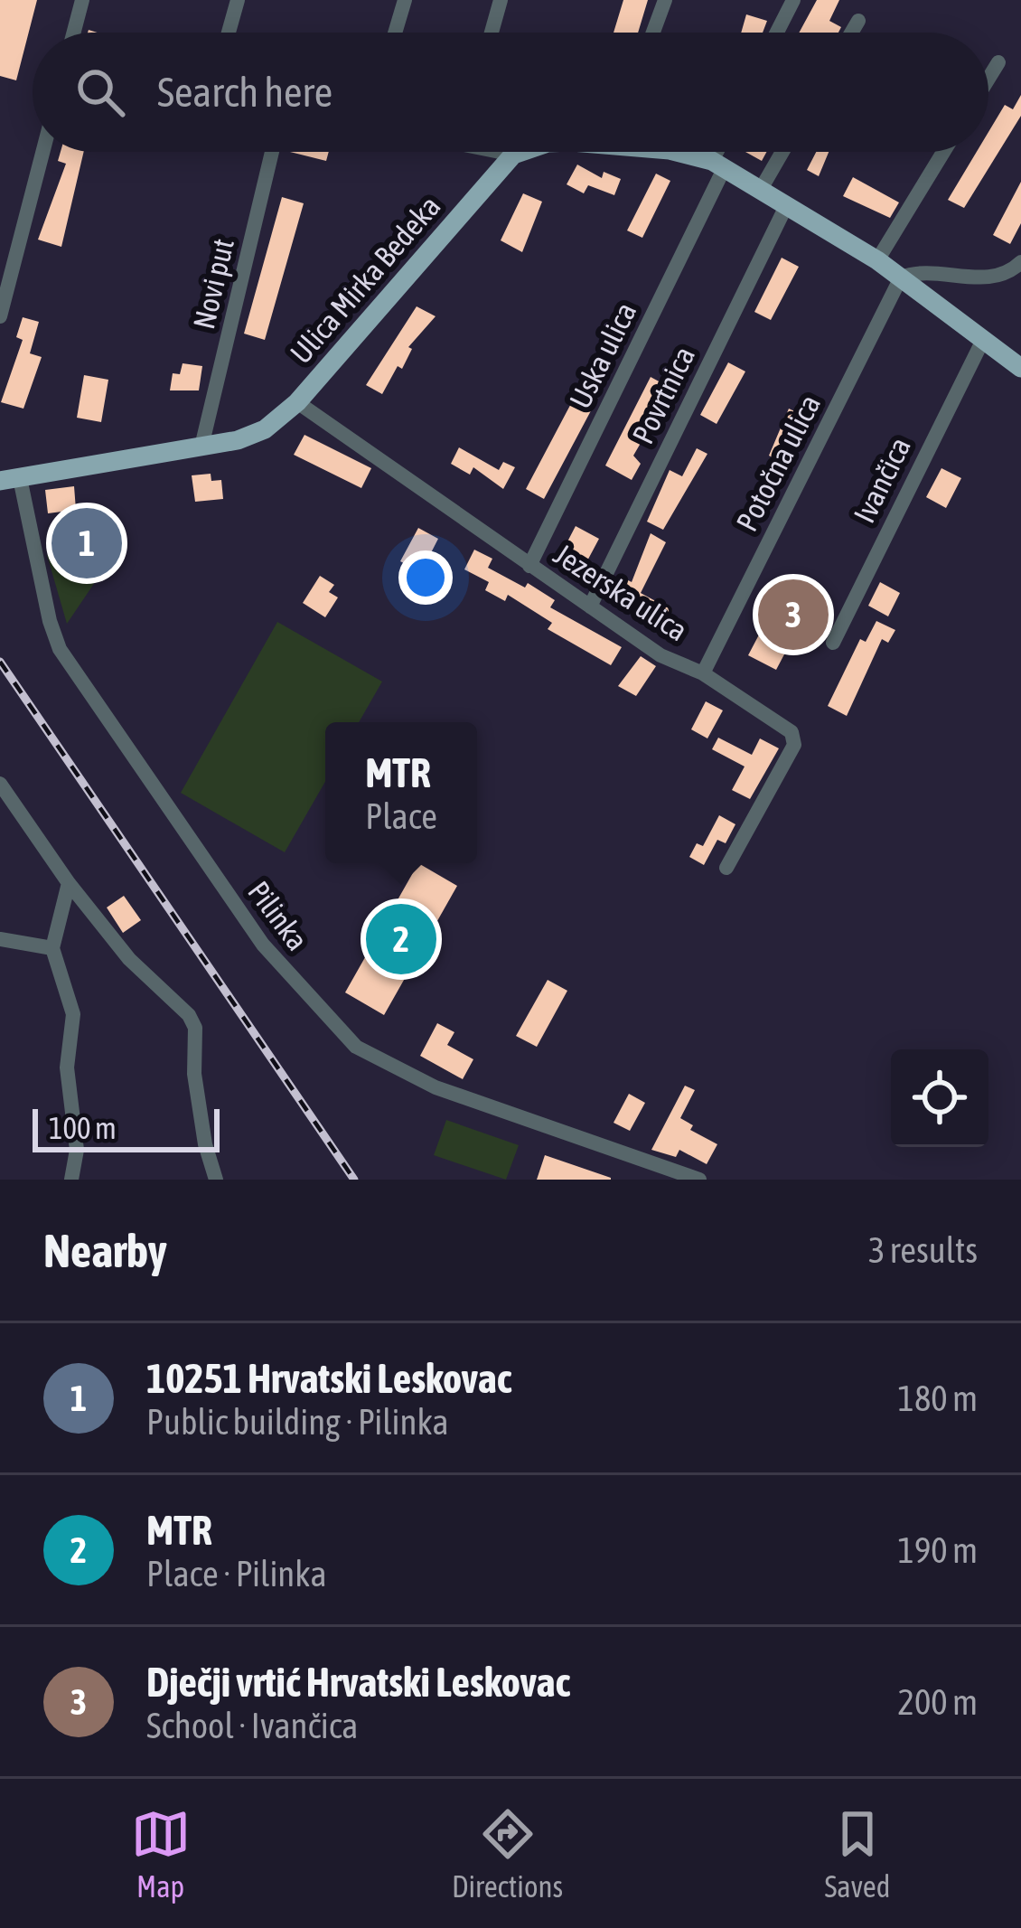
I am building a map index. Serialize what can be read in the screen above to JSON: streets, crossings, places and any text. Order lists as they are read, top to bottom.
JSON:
{
  "streets": {
    "main road": ["Ulica Mirka Bedeka"],
    "street": [
      "Novi put",
      "Uska ulica",
      "Povrtnica",
      "Potočna ulica",
      "Ivančica",
      "Jezerska ulica",
      "Pilinka"
    ]
  },
  "crossings": [
    ["Ulica Mirka Bedeka", "Novi put"],
    ["Ulica Mirka Bedeka", "Jezerska ulica"],
    ["Ulica Mirka Bedeka", "Pilinka"],
    ["Uska ulica", "Jezerska ulica"],
    ["Povrtnica", "Jezerska ulica"],
    ["Potočna ulica", "Jezerska ulica"]
  ],
  "scale_bar": "100 m",
  "page": {
    "search": "Search here",
    "pins": ["1", "3", "2"],
    "popup": ["MTR", "Place"],
    "scale": "100 m",
    "heading": ["Nearby", "3 results"],
    "list": [
      {
        "mark": "1",
        "name": "10251 Hrvatski Leskovac",
        "note": "Public building · Pilinka",
        "value": "180 m"
      },
      {
        "mark": "2",
        "name": "MTR",
        "note": "Place · Pilinka",
        "value": "190 m"
      },
      {
        "mark": "3",
        "name": "Dječji vrtić Hrvatski Leskovac",
        "note": "School · Ivančica",
        "value": "200 m"
      }
    ],
    "nav": ["Map", "Directions", "Saved"]
  }
}
